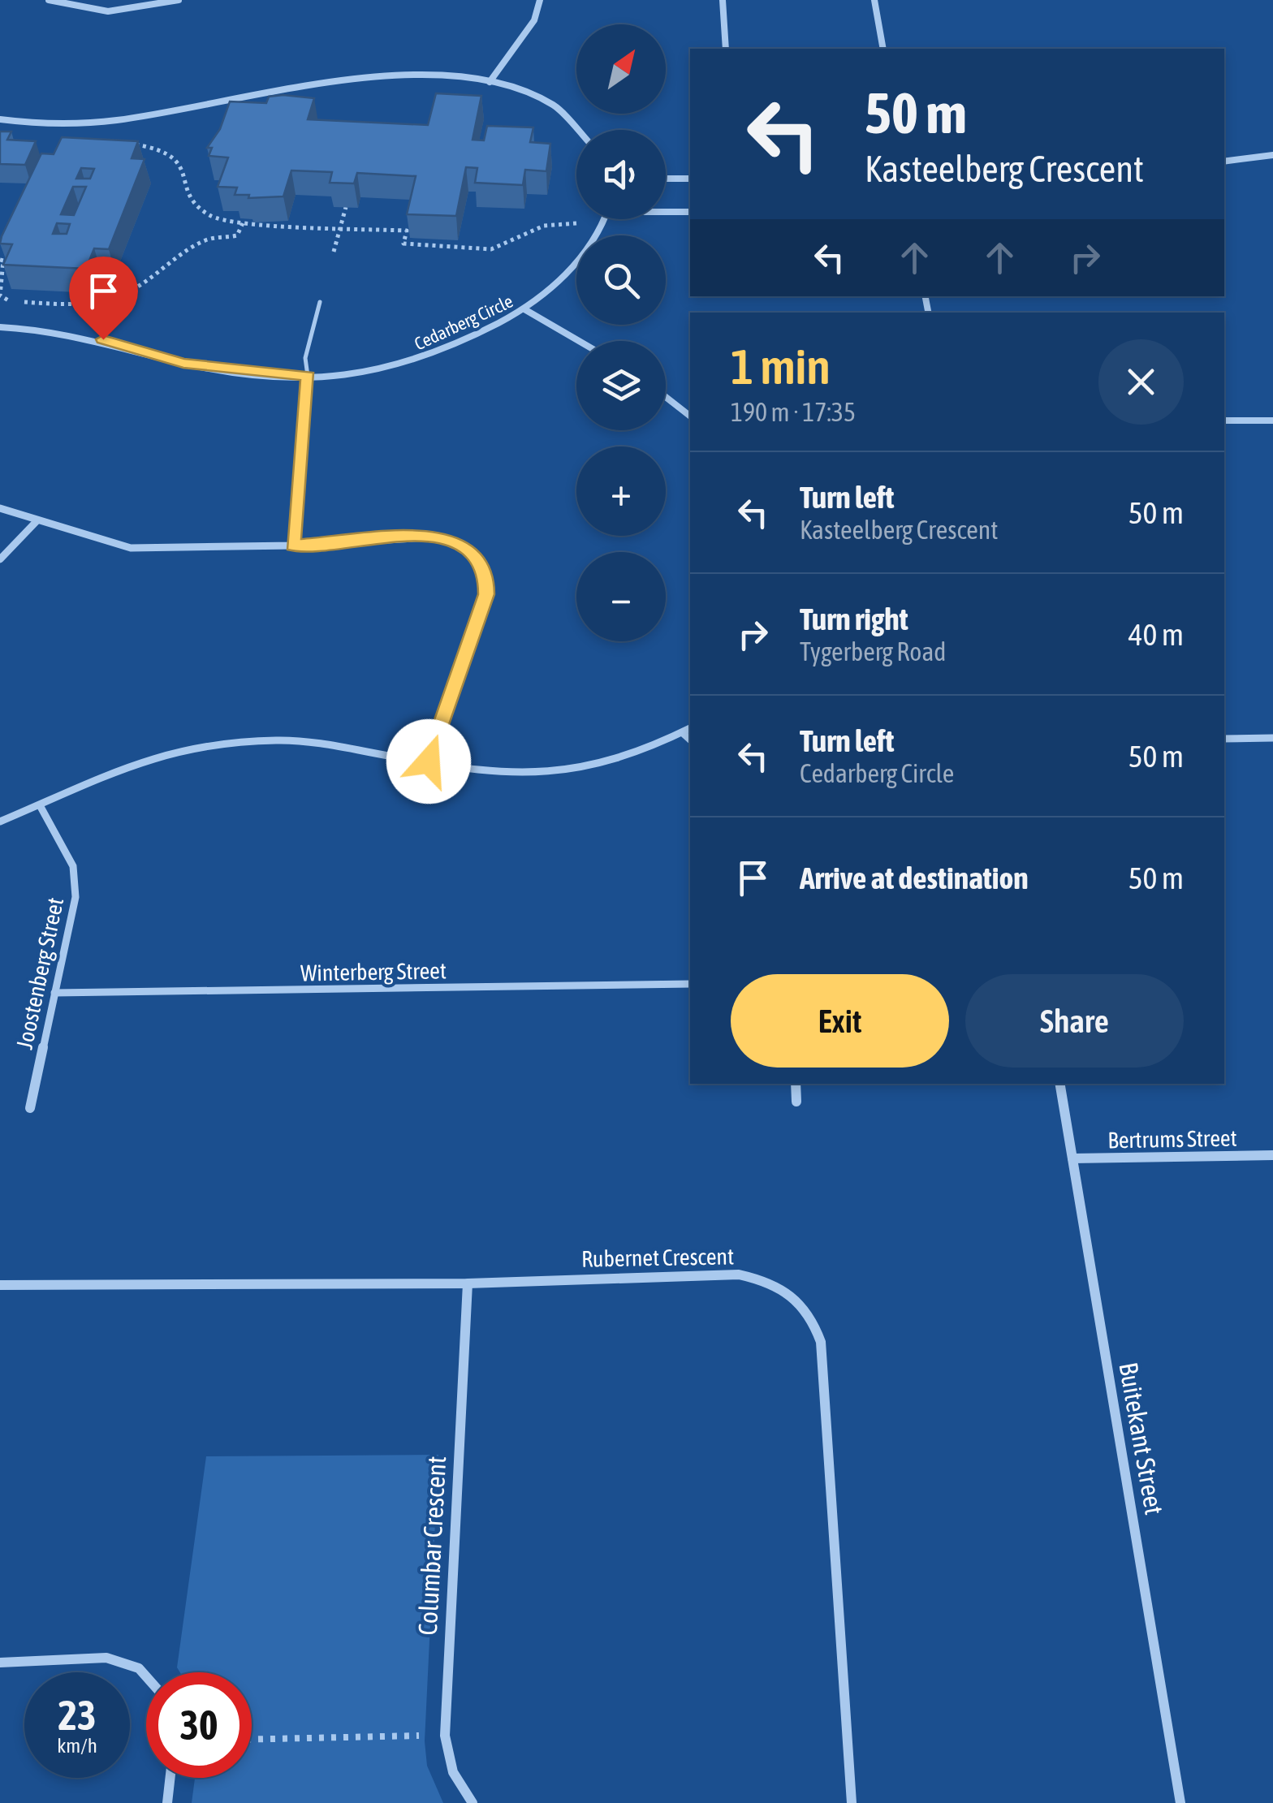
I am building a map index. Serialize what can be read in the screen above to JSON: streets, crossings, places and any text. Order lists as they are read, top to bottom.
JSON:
{
  "streets": {
    "street": [
      "Cedarberg Circle",
      "Winterberg Street",
      "Joostenberg Street",
      "Bertrums Street",
      "Rubernet Crescent",
      "Buitekant Street",
      "Columbar Crescent"
    ]
  },
  "crossings": [
    ["Winterberg Street", "Joostenberg Street"],
    ["Bertrums Street", "Buitekant Street"],
    ["Rubernet Crescent", "Columbar Crescent"]
  ],
  "north": "top right",
  "page": {
    "map_buttons": ["+", "−"],
    "turn": ["50 m", "Kasteelberg Crescent"],
    "heading": ["1 min", "190 m · 17:35"],
    "list": [
      {
        "name": "Turn left",
        "note": "Kasteelberg Crescent",
        "value": "50 m"
      },
      {
        "name": "Turn right",
        "note": "Tygerberg Road",
        "value": "40 m"
      },
      {
        "name": "Turn left",
        "note": "Cedarberg Circle",
        "value": "50 m"
      },
      {
        "name": "Arrive at destination",
        "value": "50 m"
      }
    ],
    "buttons": ["Exit", "Share"],
    "speed": "23 km/h",
    "limit": "30"
  }
}
